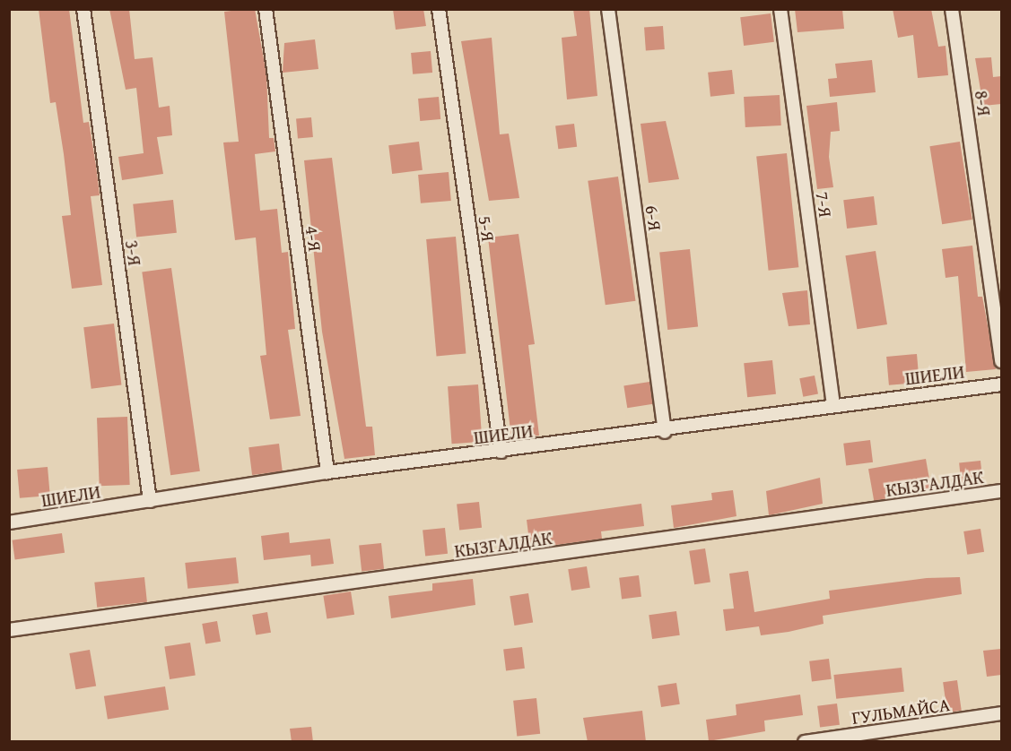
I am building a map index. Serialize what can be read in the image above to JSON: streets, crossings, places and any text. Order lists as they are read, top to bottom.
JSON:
{
  "streets": {
    "street": [
      "8-Я",
      "7-Я",
      "6-Я",
      "5-Я",
      "4-Я",
      "3-Я",
      "ШИЕЛИ",
      "КЫЗГАЛДАК",
      "ГУЛЬМАЙСА"
    ]
  },
  "crossings": [
    ["7-Я", "ШИЕЛИ"],
    ["6-Я", "ШИЕЛИ"],
    ["5-Я", "ШИЕЛИ"],
    ["4-Я", "ШИЕЛИ"],
    ["3-Я", "ШИЕЛИ"]
  ]
}
